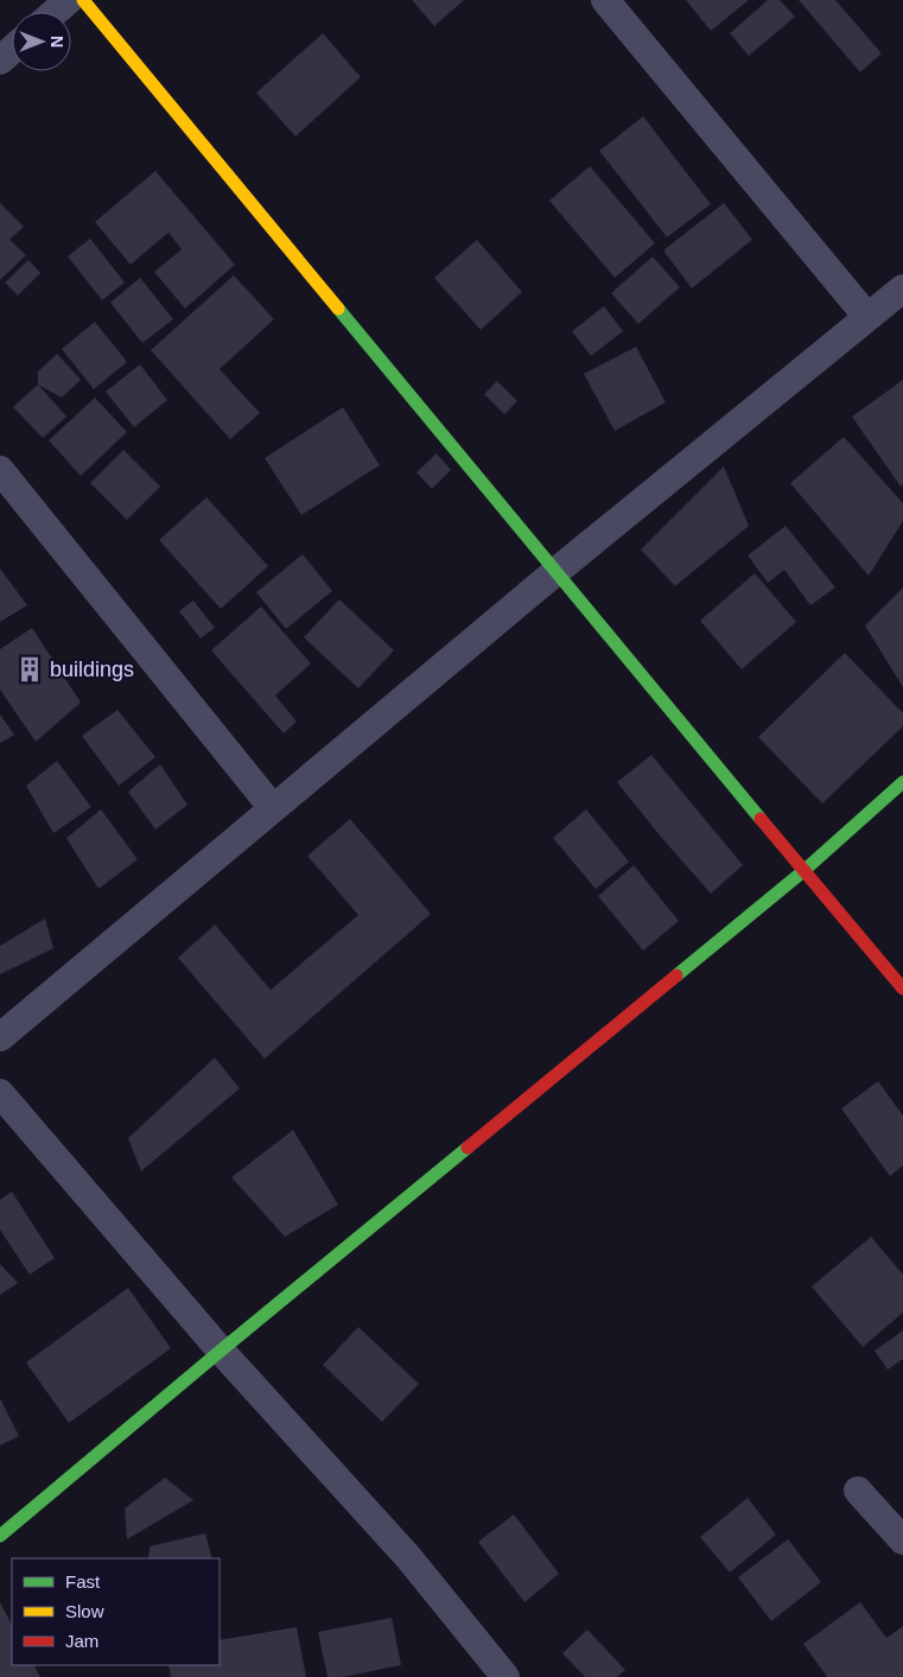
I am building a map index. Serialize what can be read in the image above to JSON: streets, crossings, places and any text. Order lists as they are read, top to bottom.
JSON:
{
  "places": {
    "building": ["buildings"]
  },
  "legend": ["Fast", "Slow", "Jam"],
  "north": "right"
}
